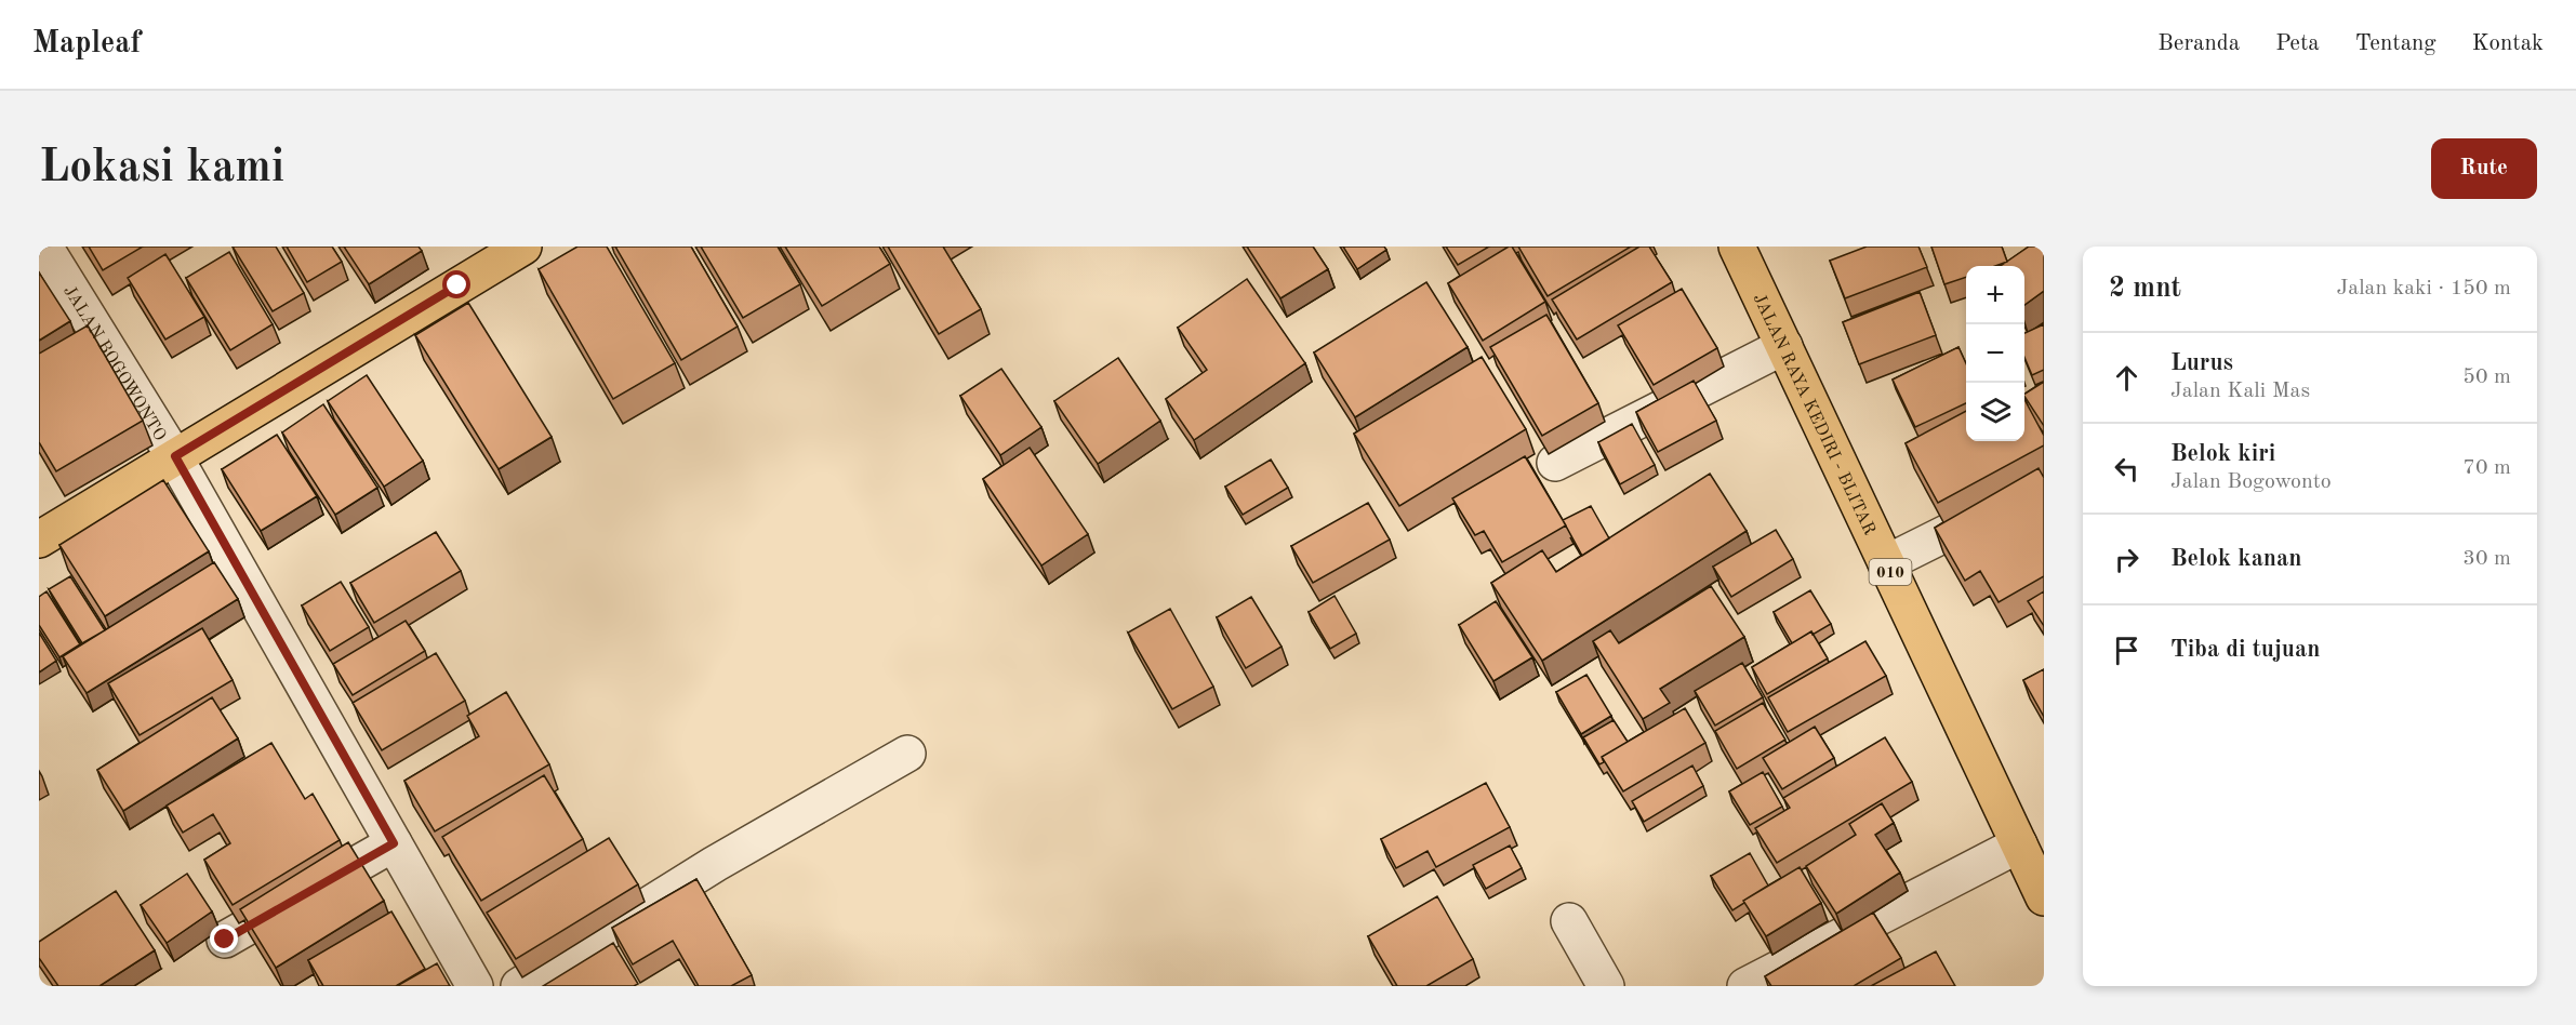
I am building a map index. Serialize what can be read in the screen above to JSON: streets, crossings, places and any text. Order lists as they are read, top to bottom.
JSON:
{
  "streets": {
    "main road": ["JALAN RAYA KEDIRI - BLITAR", "010"],
    "street": ["JALAN BOGOWONTO"]
  },
  "page": {
    "header": "Mapleaf",
    "nav": [
      "Beranda",
      "Peta",
      "Tentang",
      "Kontak"
    ],
    "buttons": "Rute",
    "title": "Lokasi kami",
    "heading": ["2 mnt", "Jalan kaki · 150 m"],
    "map_buttons": ["+", "−"],
    "list": [
      ["Lurus", "Jalan Kali Mas", "50 m"],
      ["Belok kiri", "Jalan Bogowonto", "70 m"],
      ["Belok kanan", "30 m"],
      "Tiba di tujuan"
    ]
  }
}
